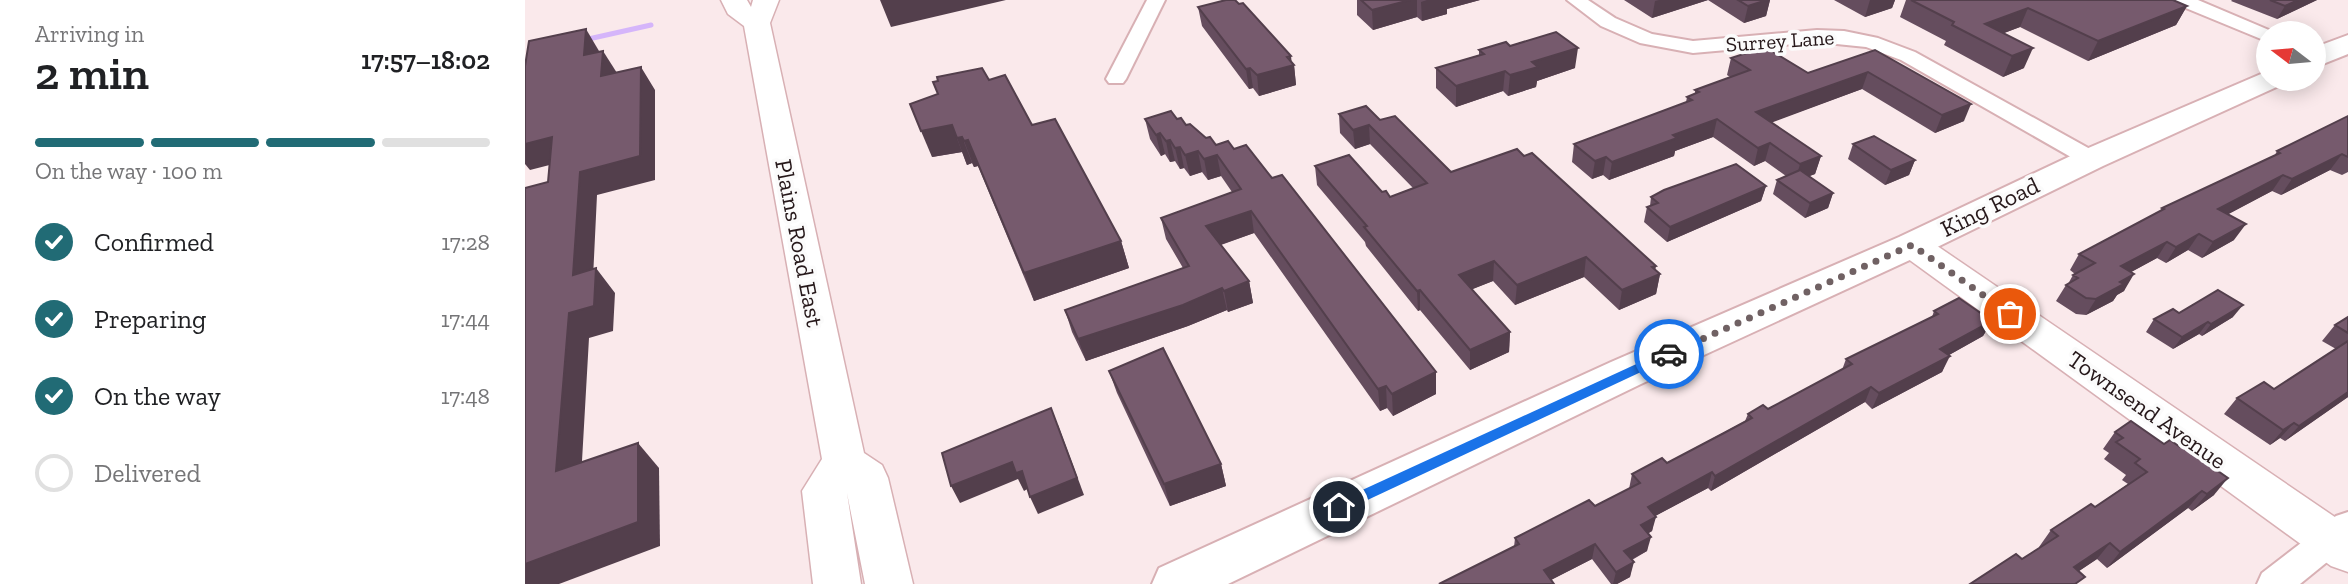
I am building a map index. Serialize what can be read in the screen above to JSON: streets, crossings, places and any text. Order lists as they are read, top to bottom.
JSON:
{
  "streets": {
    "main road": ["King Road", "Plains Road East", "Townsend Avenue"],
    "street": ["Surrey Lane"]
  },
  "crossings": [
    ["Surrey Lane", "King Road"],
    ["King Road", "Townsend Avenue"]
  ],
  "north": "left",
  "page": {
    "heading": ["2 min", "Arriving in", "17:57–18:02"],
    "bar": "On the way · 100 m",
    "list": [
      ["Confirmed", "17:28"],
      ["Preparing", "17:44"],
      ["On the way", "17:48"],
      "Delivered"
    ]
  }
}
